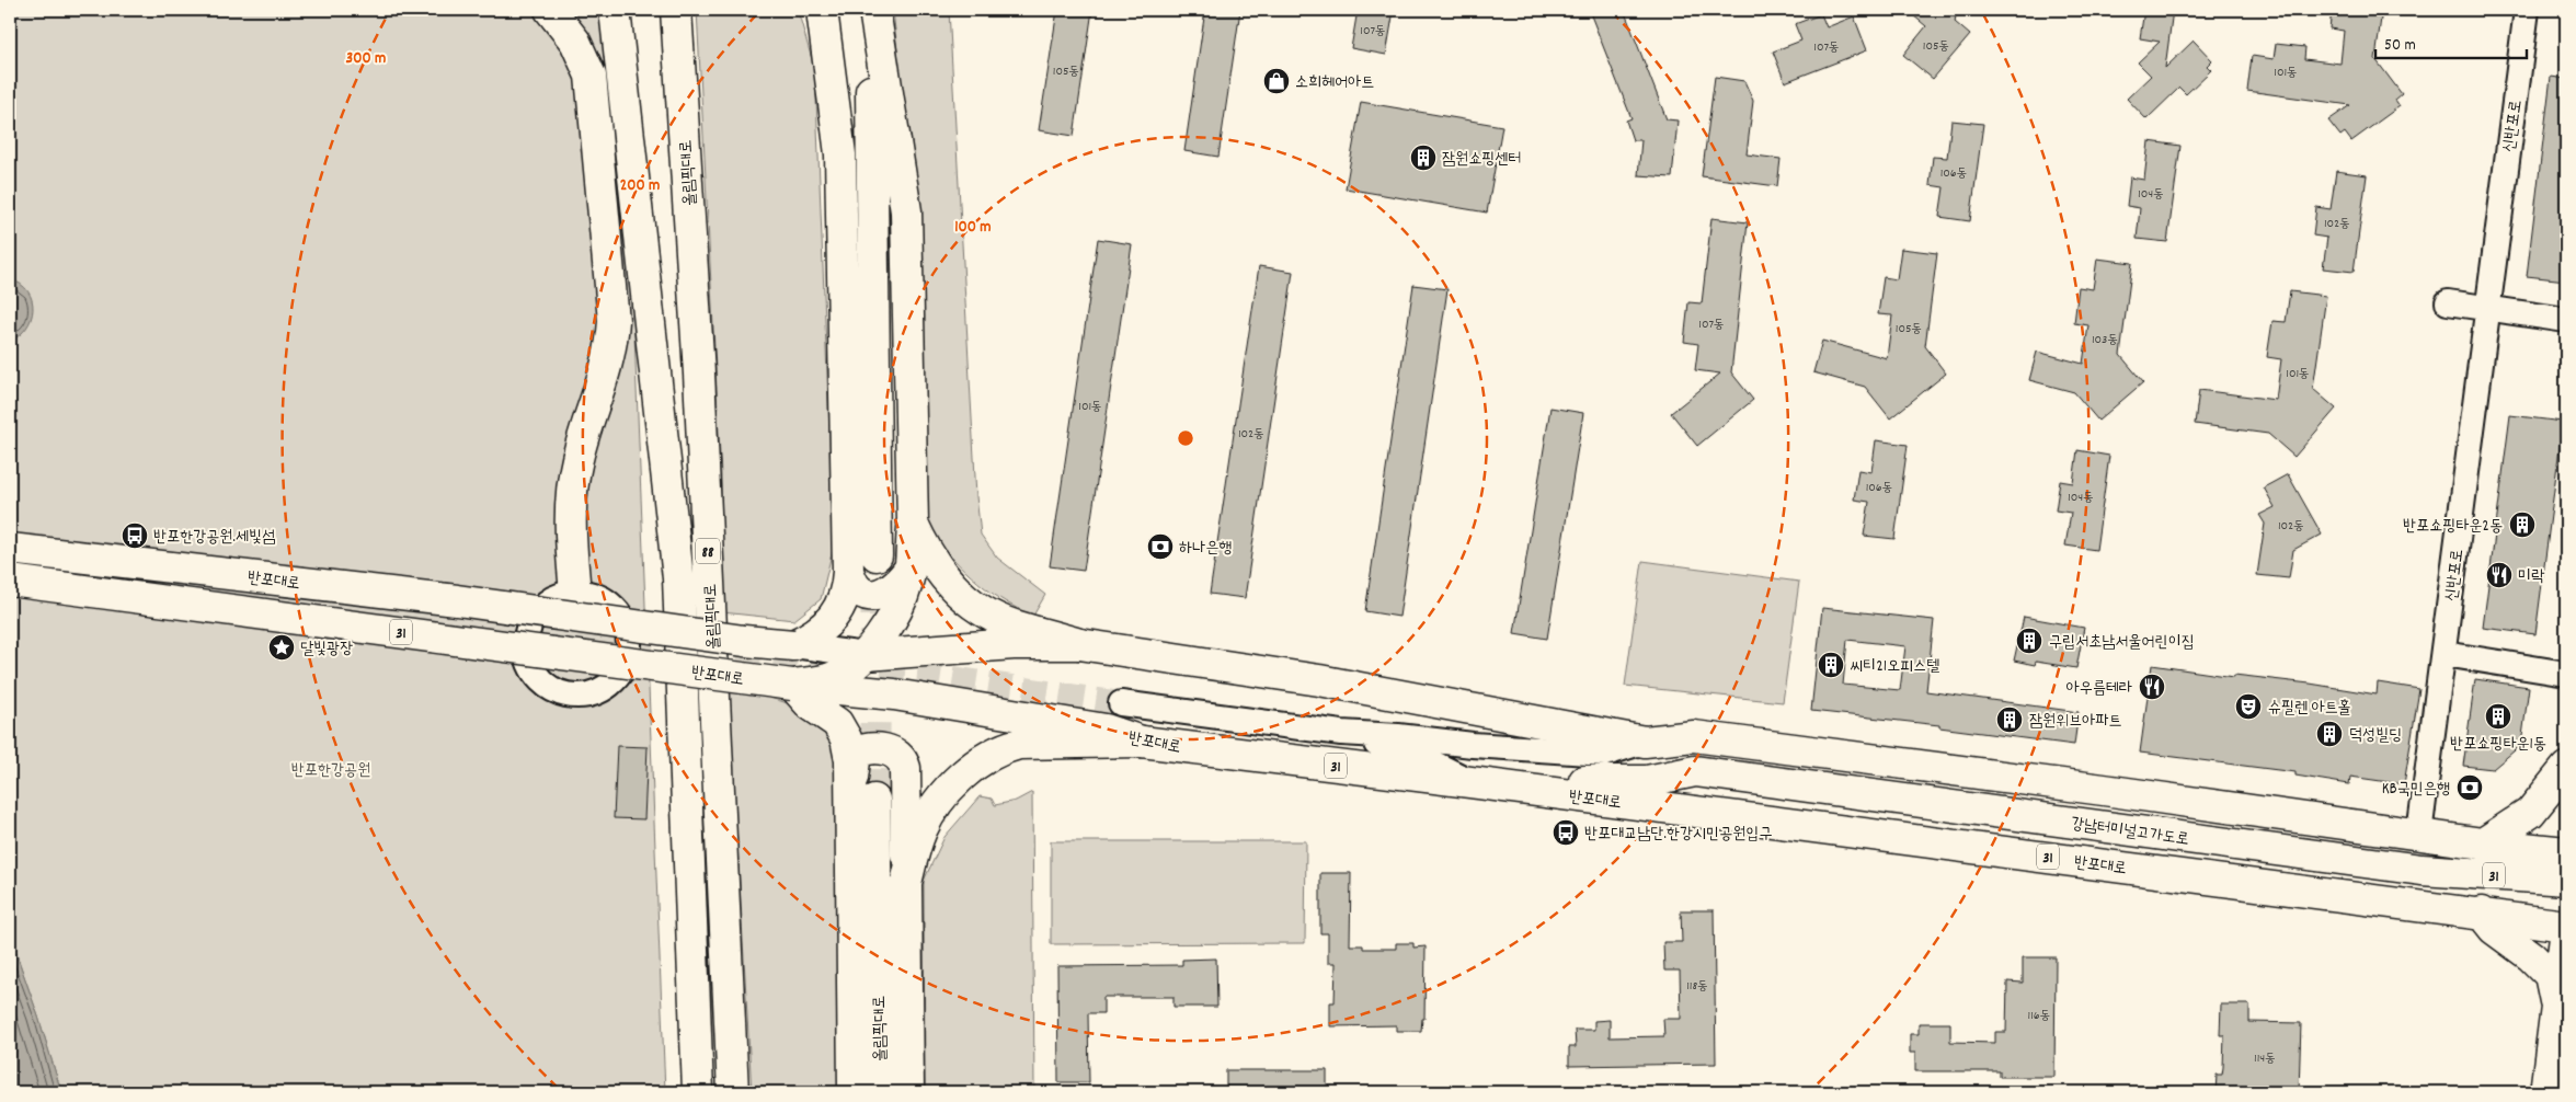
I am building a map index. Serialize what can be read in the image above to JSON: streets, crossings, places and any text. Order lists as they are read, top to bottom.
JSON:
{
  "streets": {
    "main road": [
      "올림픽대로",
      "88",
      "반포대로",
      "31",
      "강남터미널고가도로"
    ],
    "street": ["신반포로"]
  },
  "crossings": [
    ["반포대로", "31"],
    ["31", "강남터미널고가도로"]
  ],
  "parks": ["반포한강공원"],
  "places": {
    "shop": ["소희헤어아트"],
    "building": [
      "잠원쇼핑센터",
      "반포쇼핑타운2동",
      "구립서초남서울어린이집",
      "씨티21오피스텔",
      "반포쇼핑타운1동",
      "잠원위브아파트",
      "덕성빌딩"
    ],
    "bus stop": ["반포한강공원.세빛섬", "반포대교남단.한강시민공원입구"],
    "bank": ["하나은행", "KB국민은행"],
    "restaurant": ["미락", "아우름테라"],
    "place": ["달빛광장"],
    "theatre": ["슈필렌 아트홀"]
  },
  "house_numbers": [
    "107동",
    "105동",
    "107동",
    "105동",
    "101동",
    "106동",
    "104동",
    "102동",
    "107동",
    "105동",
    "103동",
    "101동",
    "101동",
    "102동",
    "106동",
    "104동",
    "102동",
    "118동",
    "116동",
    "114동"
  ],
  "scale_bar": "50 m",
  "rings": ["300 m", "200 m", "100 m"]
}
